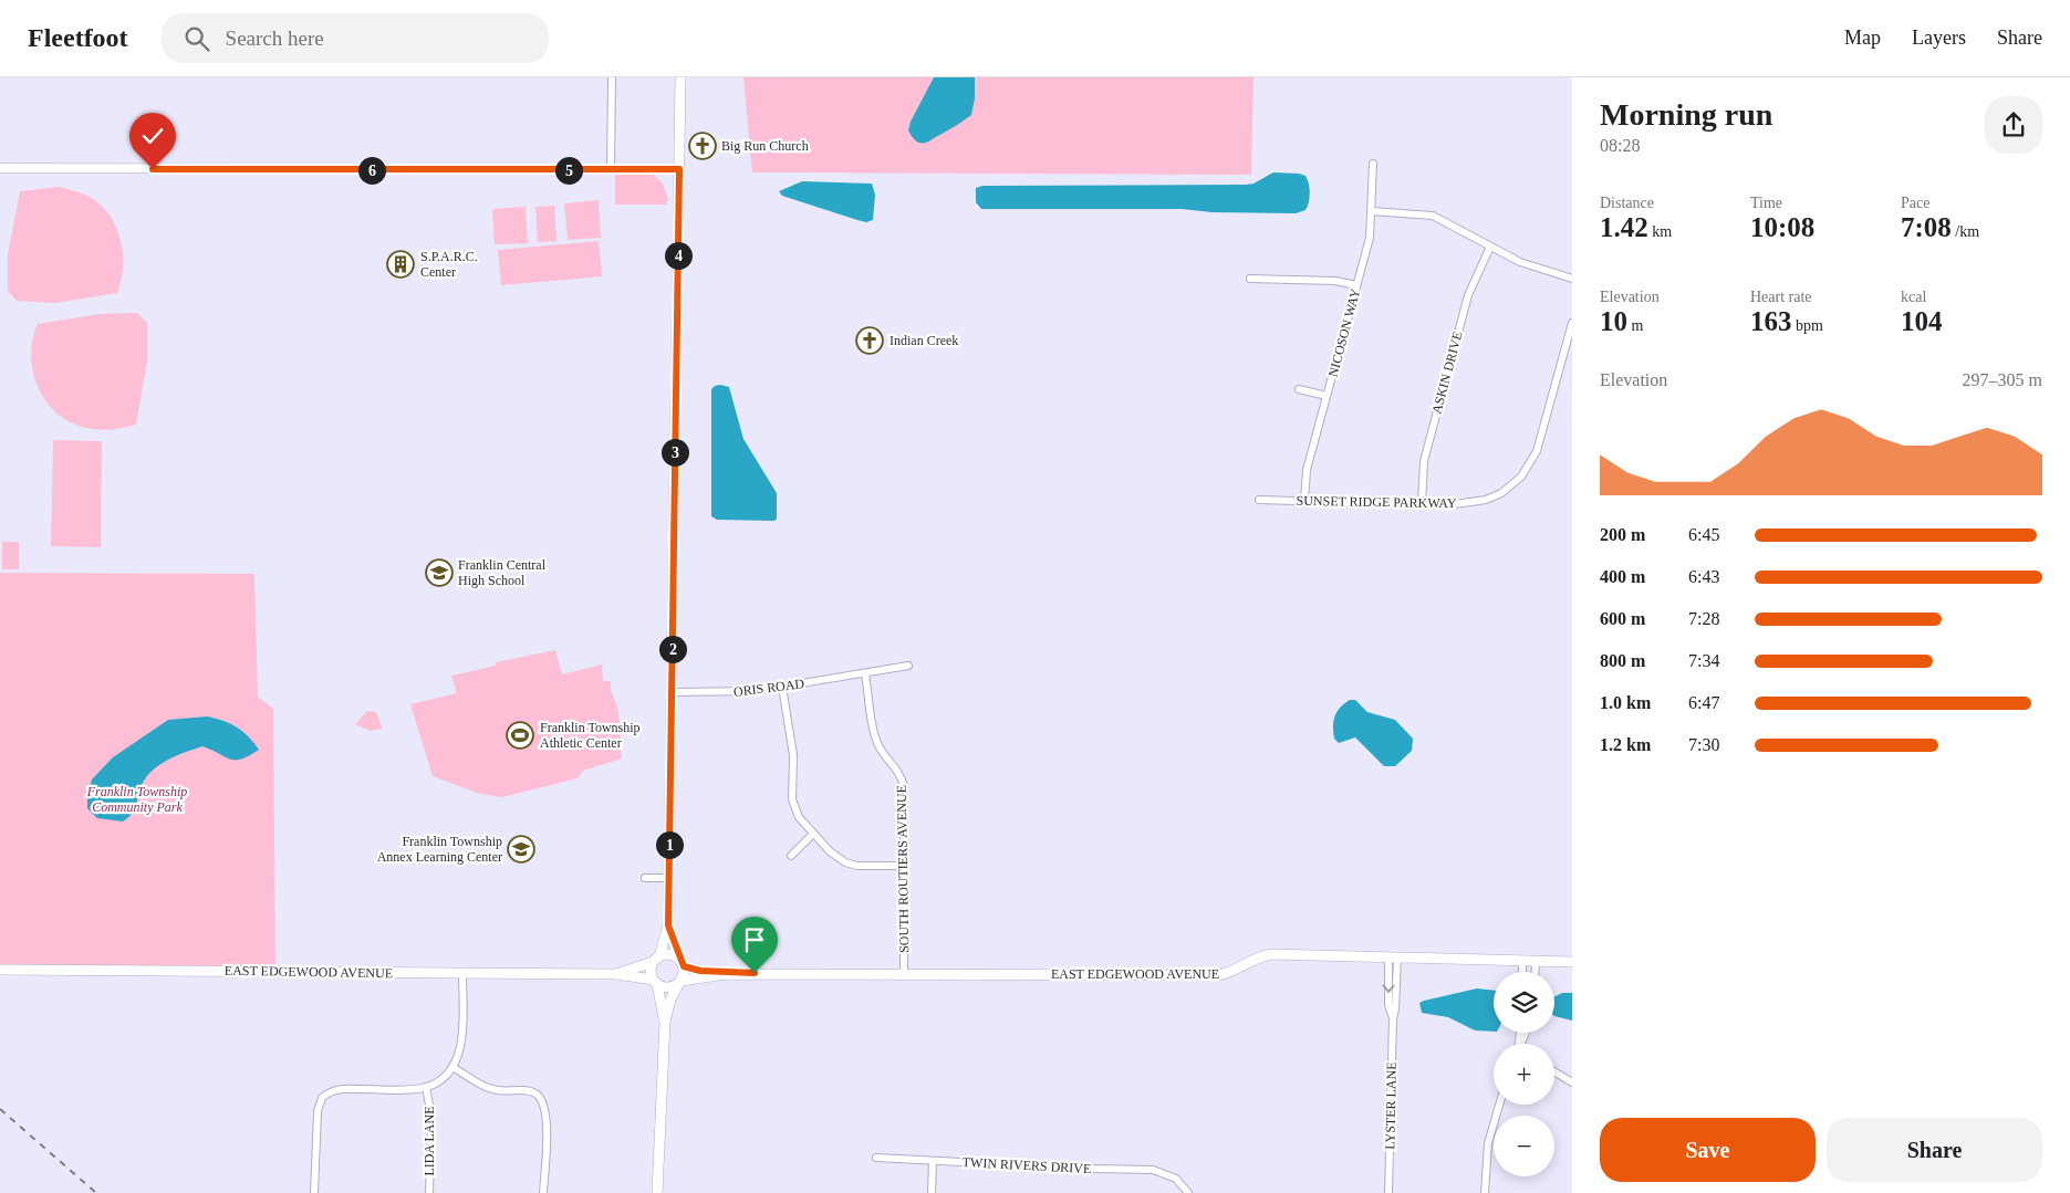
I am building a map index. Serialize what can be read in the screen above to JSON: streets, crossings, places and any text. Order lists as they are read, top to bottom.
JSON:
{
  "streets": {
    "main road": ["EAST EDGEWOOD AVENUE"],
    "street": [
      "NICOSON WAY",
      "ASKIN DRIVE",
      "SUNSET RIDGE PARKWAY",
      "ORIS ROAD",
      "SOUTH ROUTIERS AVENUE",
      "LYSTER LANE",
      "LIDA LANE",
      "TWIN RIVERS DRIVE"
    ]
  },
  "crossings": [
    ["NICOSON WAY", "SUNSET RIDGE PARKWAY"],
    ["ASKIN DRIVE", "SUNSET RIDGE PARKWAY"],
    ["ORIS ROAD", "SOUTH ROUTIERS AVENUE"],
    ["SOUTH ROUTIERS AVENUE", "EAST EDGEWOOD AVENUE"],
    ["EAST EDGEWOOD AVENUE", "LYSTER LANE"]
  ],
  "parks": ["Franklin Township Community Park"],
  "places": {
    "church": ["Big Run Church", "Indian Creek"],
    "building": ["S.P.A.R.C. Center"],
    "school or university": ["Franklin Central High School", "Franklin Township Annex Learning Center"],
    "sports": ["Franklin Township Athletic Center"]
  },
  "page": {
    "header": "Fleetfoot",
    "search": "Search here",
    "nav": ["Map", "Layers", "Share"],
    "heading": ["Morning run", "08:28"],
    "pins": [
      "5",
      "6",
      "4",
      "3",
      "2",
      "1"
    ],
    "stats": [
      ["Distance", "1.42 km"],
      ["Time", "10:08"],
      ["Pace", "7:08 /km"],
      ["Elevation", "10 m"],
      ["Heart rate", "163 bpm"],
      ["kcal", "104"]
    ],
    "chart": ["Elevation", "297–305 m"],
    "list": [
      {
        "name": "200 m",
        "note": "6:45"
      },
      {
        "name": "400 m",
        "note": "6:43"
      },
      {
        "name": "600 m",
        "note": "7:28"
      },
      {
        "name": "800 m",
        "note": "7:34"
      },
      {
        "name": "1.0 km",
        "note": "6:47"
      },
      {
        "name": "1.2 km",
        "note": "7:30"
      }
    ],
    "map_buttons": ["+", "−"],
    "buttons": ["Save", "Share"]
  }
}
